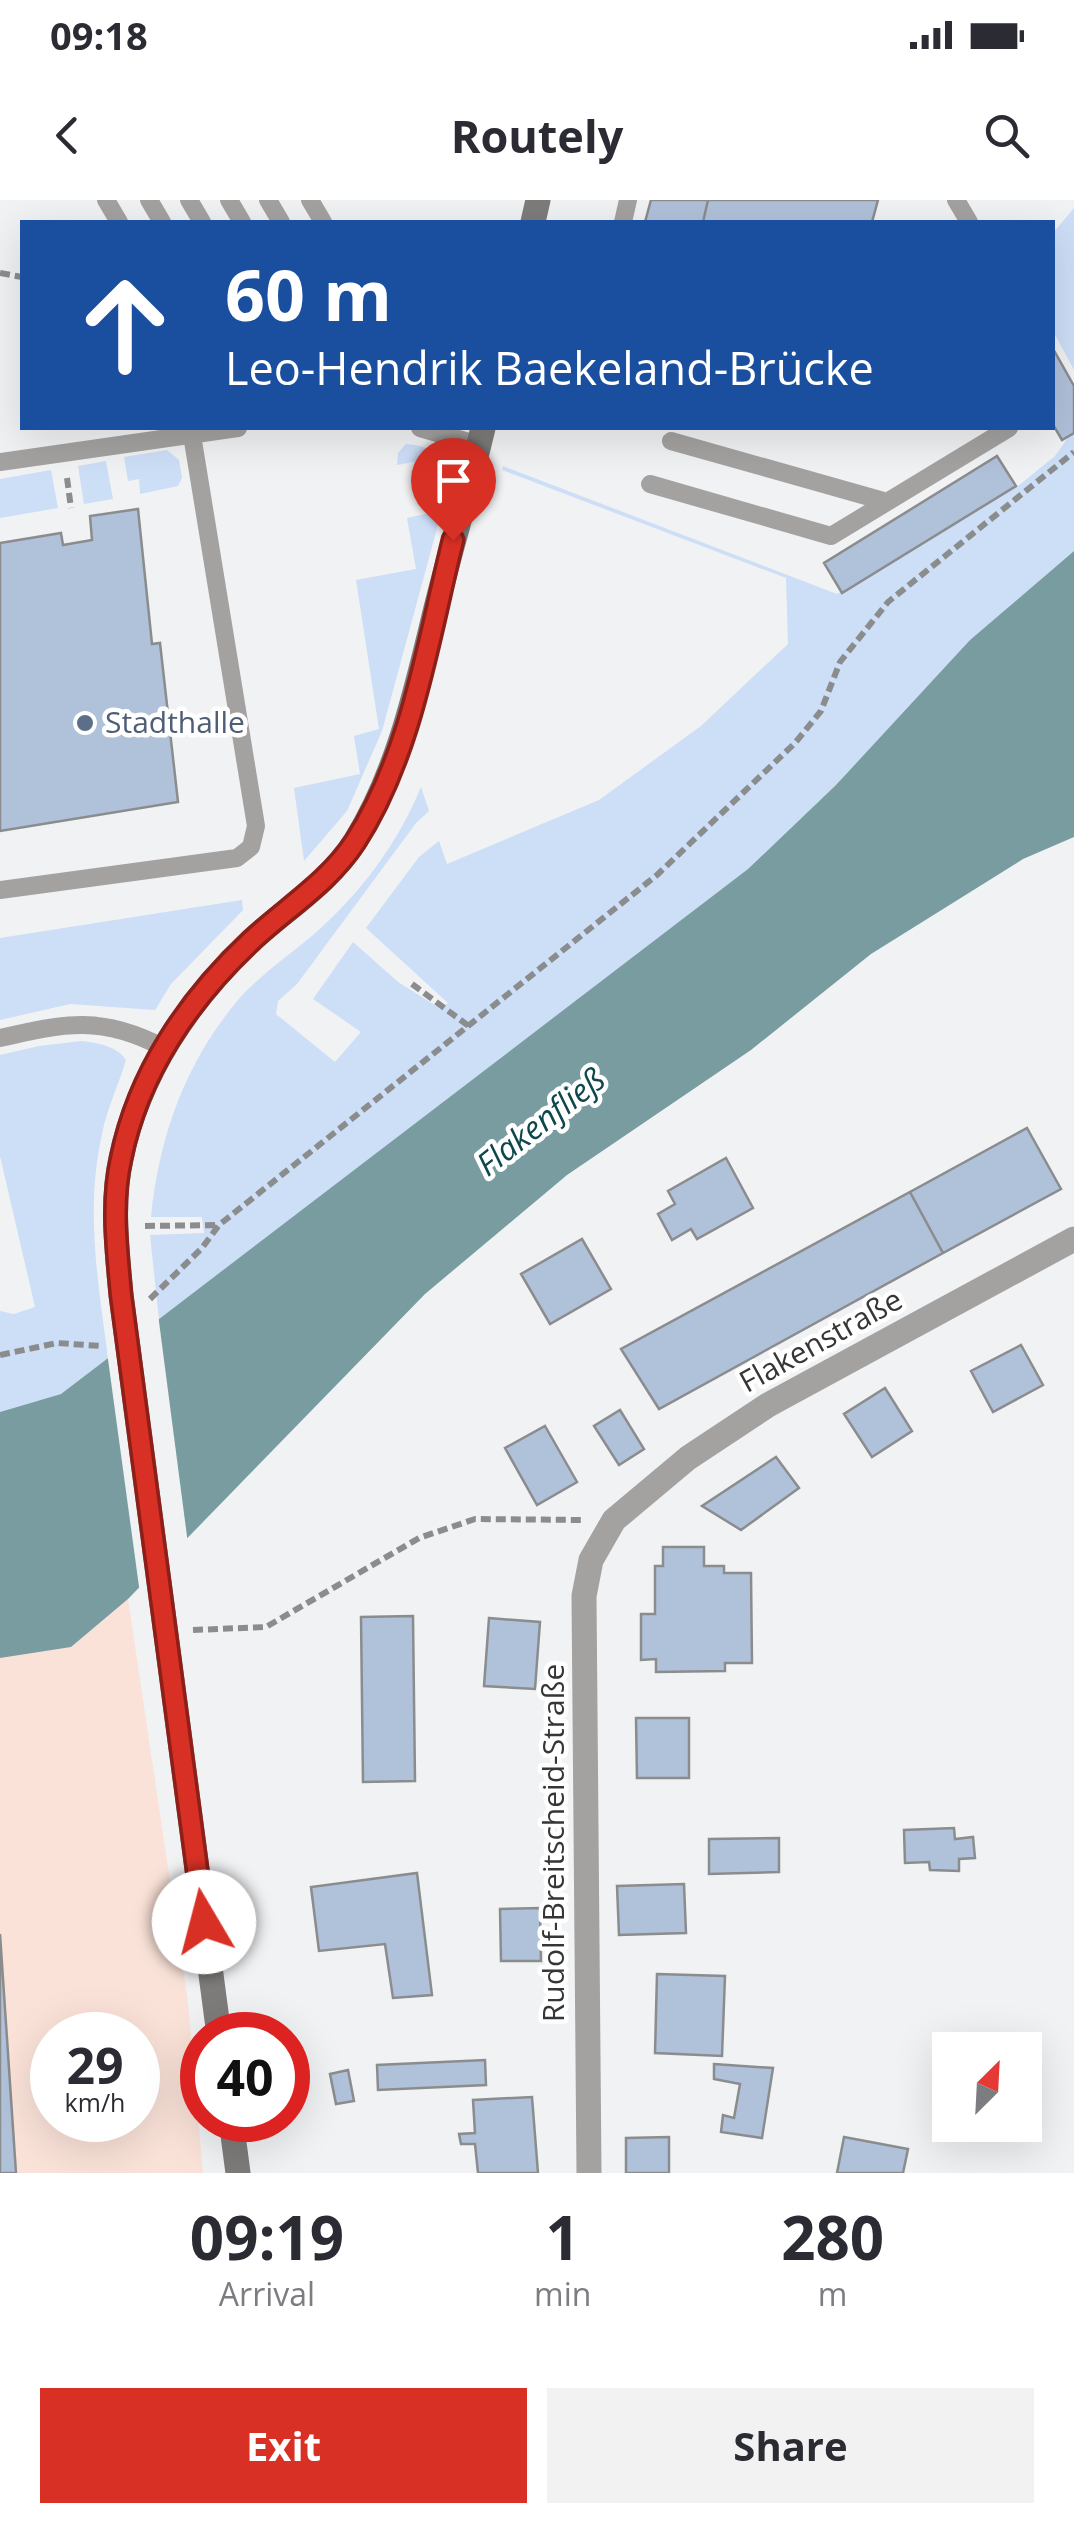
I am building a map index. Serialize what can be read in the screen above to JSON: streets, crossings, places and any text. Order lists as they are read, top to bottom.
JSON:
{
  "streets": {
    "street": ["Flakenstraße", "Rudolf-Breitscheid-Straße"]
  },
  "crossings": [
    ["Flakenstraße", "Rudolf-Breitscheid-Straße"]
  ],
  "water": ["Flakenfließ"],
  "places": ["Stadthalle"],
  "north": "top right",
  "page": {
    "status": "09:18",
    "header": "Routely",
    "turn": ["60 m", "Leo-Hendrik Baekeland-Brücke"],
    "speed": "29 km/h",
    "limit": "40",
    "eta": [
      "09:19",
      "Arrival",
      "1",
      "min",
      "280",
      "m"
    ],
    "buttons": ["Exit", "Share"]
  }
}
